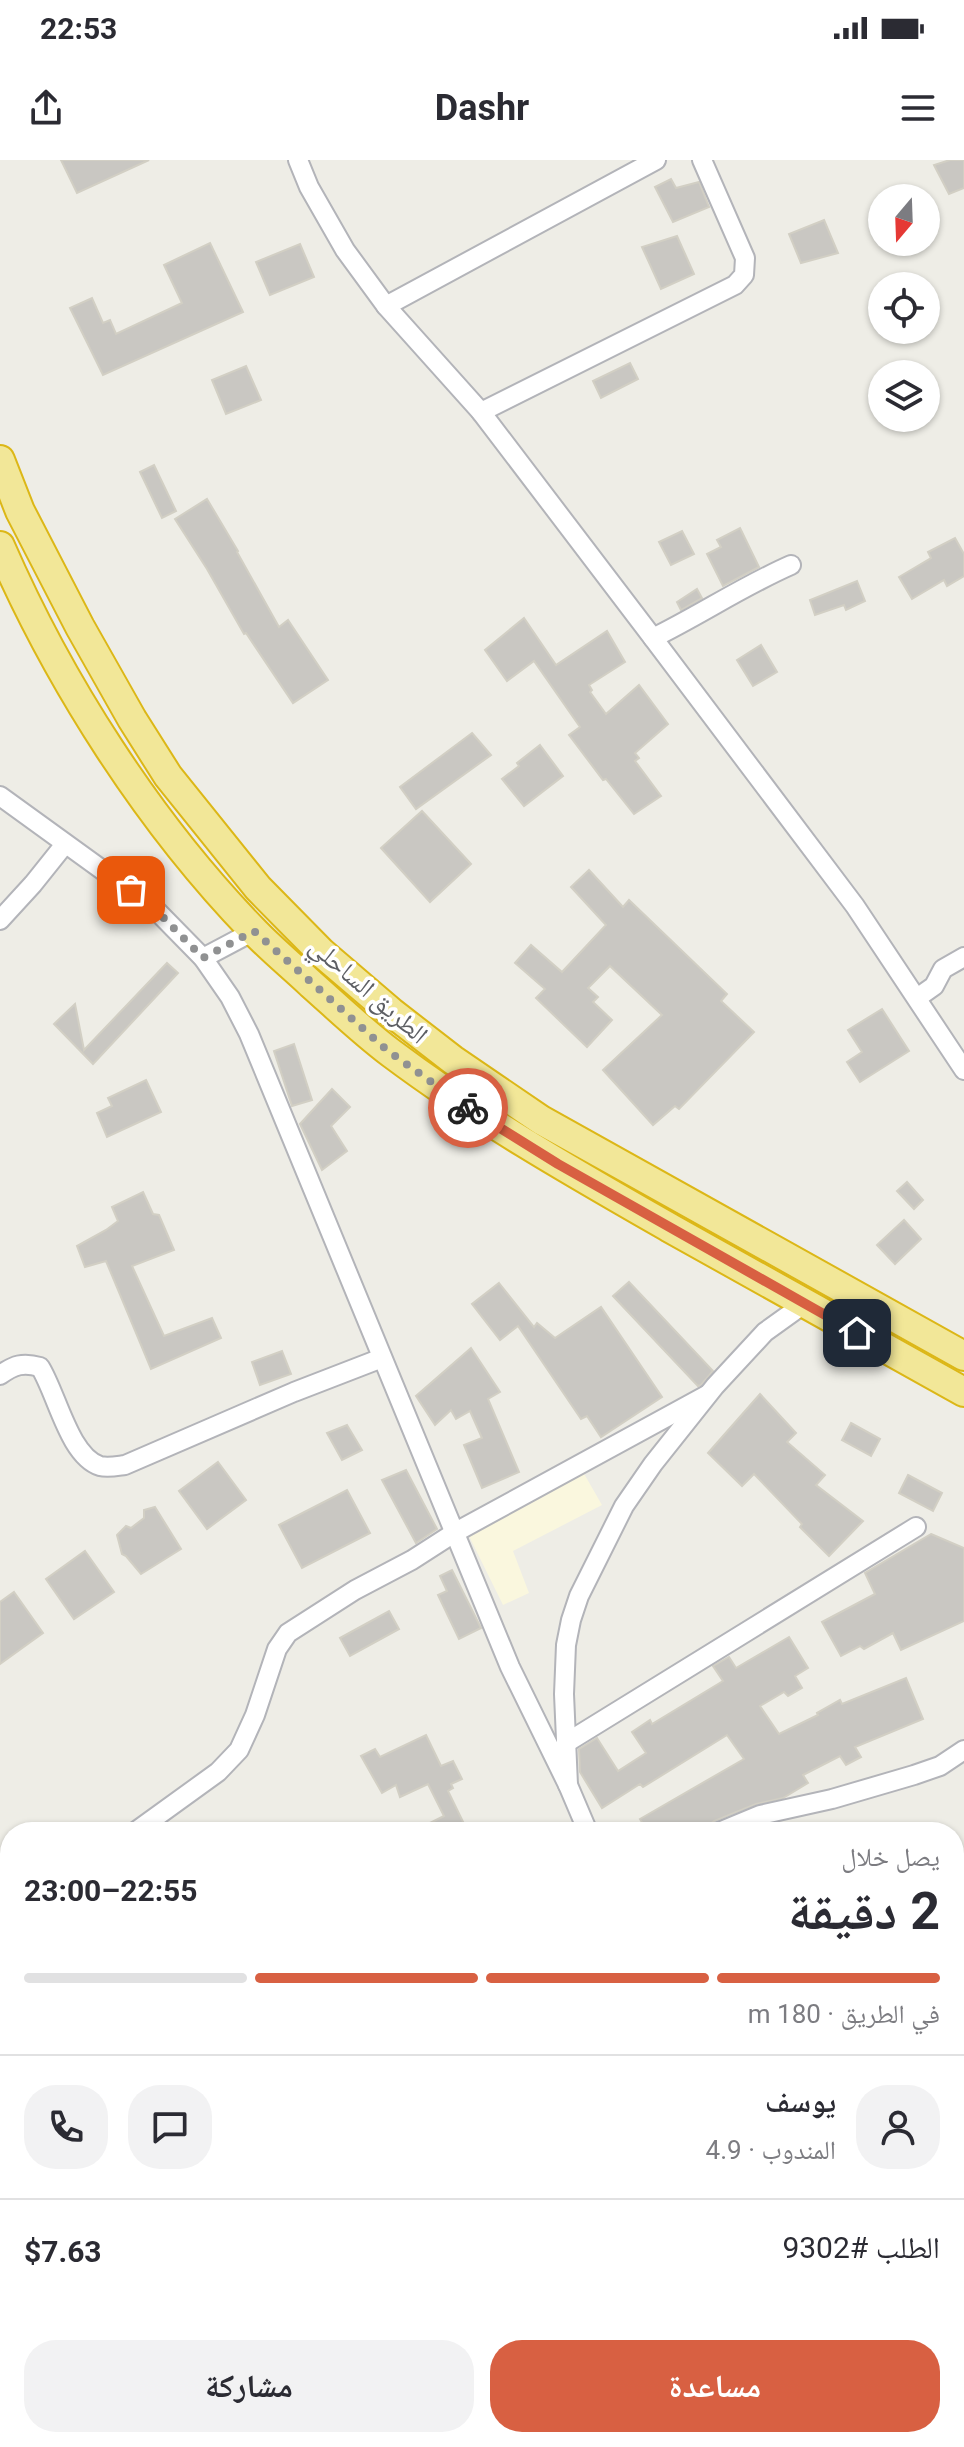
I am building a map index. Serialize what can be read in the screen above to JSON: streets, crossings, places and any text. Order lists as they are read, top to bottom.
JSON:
{
  "streets": {
    "highway": ["الطريق الساحلي"]
  },
  "north": "bottom",
  "page": {
    "status": "22:53",
    "header": "Dashr",
    "heading": ["2 دقيقة", "يصل خلال", "22:55–23:00"],
    "panel": [
      "يوسف",
      "المندوب · 4.9",
      "الطلب #9302",
      "$7.63"
    ],
    "bar": "في الطريق · 180 m",
    "buttons": ["مساعدة", "مشاركة"]
  }
}
